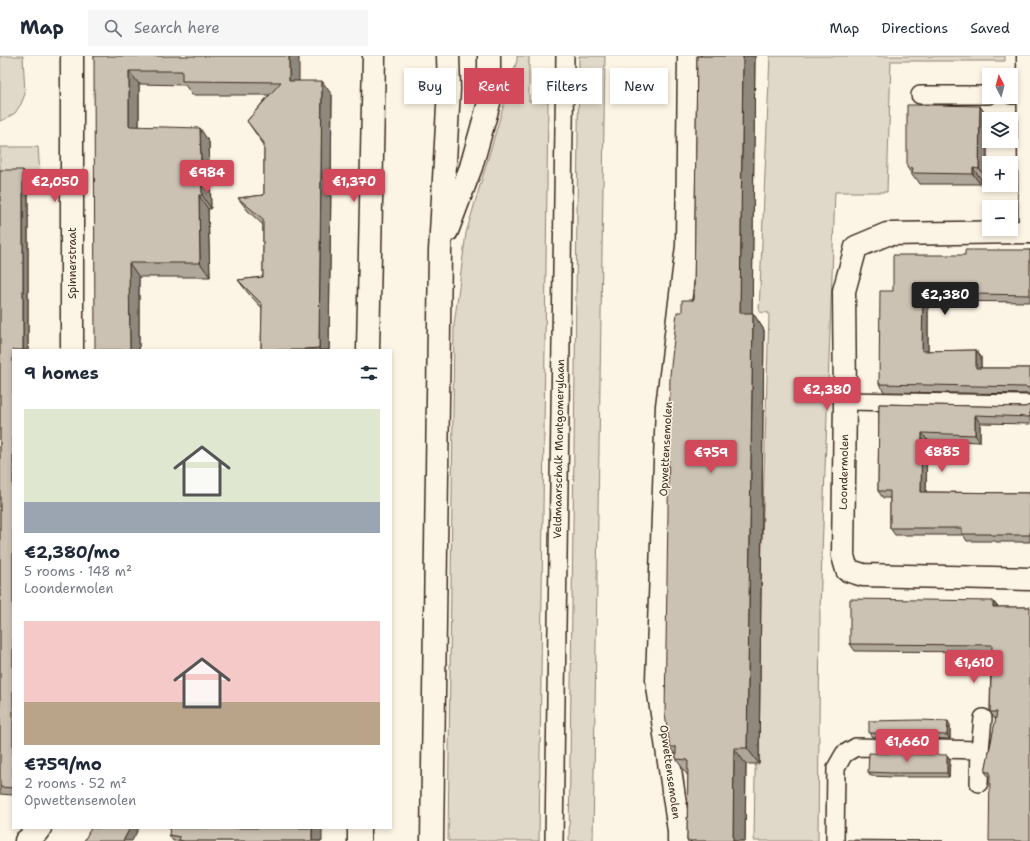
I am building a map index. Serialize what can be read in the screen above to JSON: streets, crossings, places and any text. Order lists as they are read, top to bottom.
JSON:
{
  "streets": {
    "street": ["Spinnerstraat", "Opwettensemolen", "Loondermolen"],
    "lane": ["Veldmaarschalk Montgomerylaan"]
  },
  "north": "top",
  "page": {
    "header": "Map",
    "search": "Search here",
    "nav": ["Map", "Directions", "Saved"],
    "map_buttons": ["+", "−"],
    "chip": [
      "Buy",
      "Rent",
      "Filters",
      "New"
    ],
    "price": [
      "€984",
      "€2,050",
      "€1,370",
      "€2,380",
      "€2,380",
      "€885",
      "€759",
      "€1,610",
      "€1,660"
    ],
    "heading": "9 homes",
    "list": [
      {
        "name": "€2,380/mo",
        "note": "5 rooms · 148 m² · Loondermolen"
      },
      {
        "name": "€759/mo",
        "note": "2 rooms · 52 m² · Opwettensemolen"
      }
    ]
  }
}
